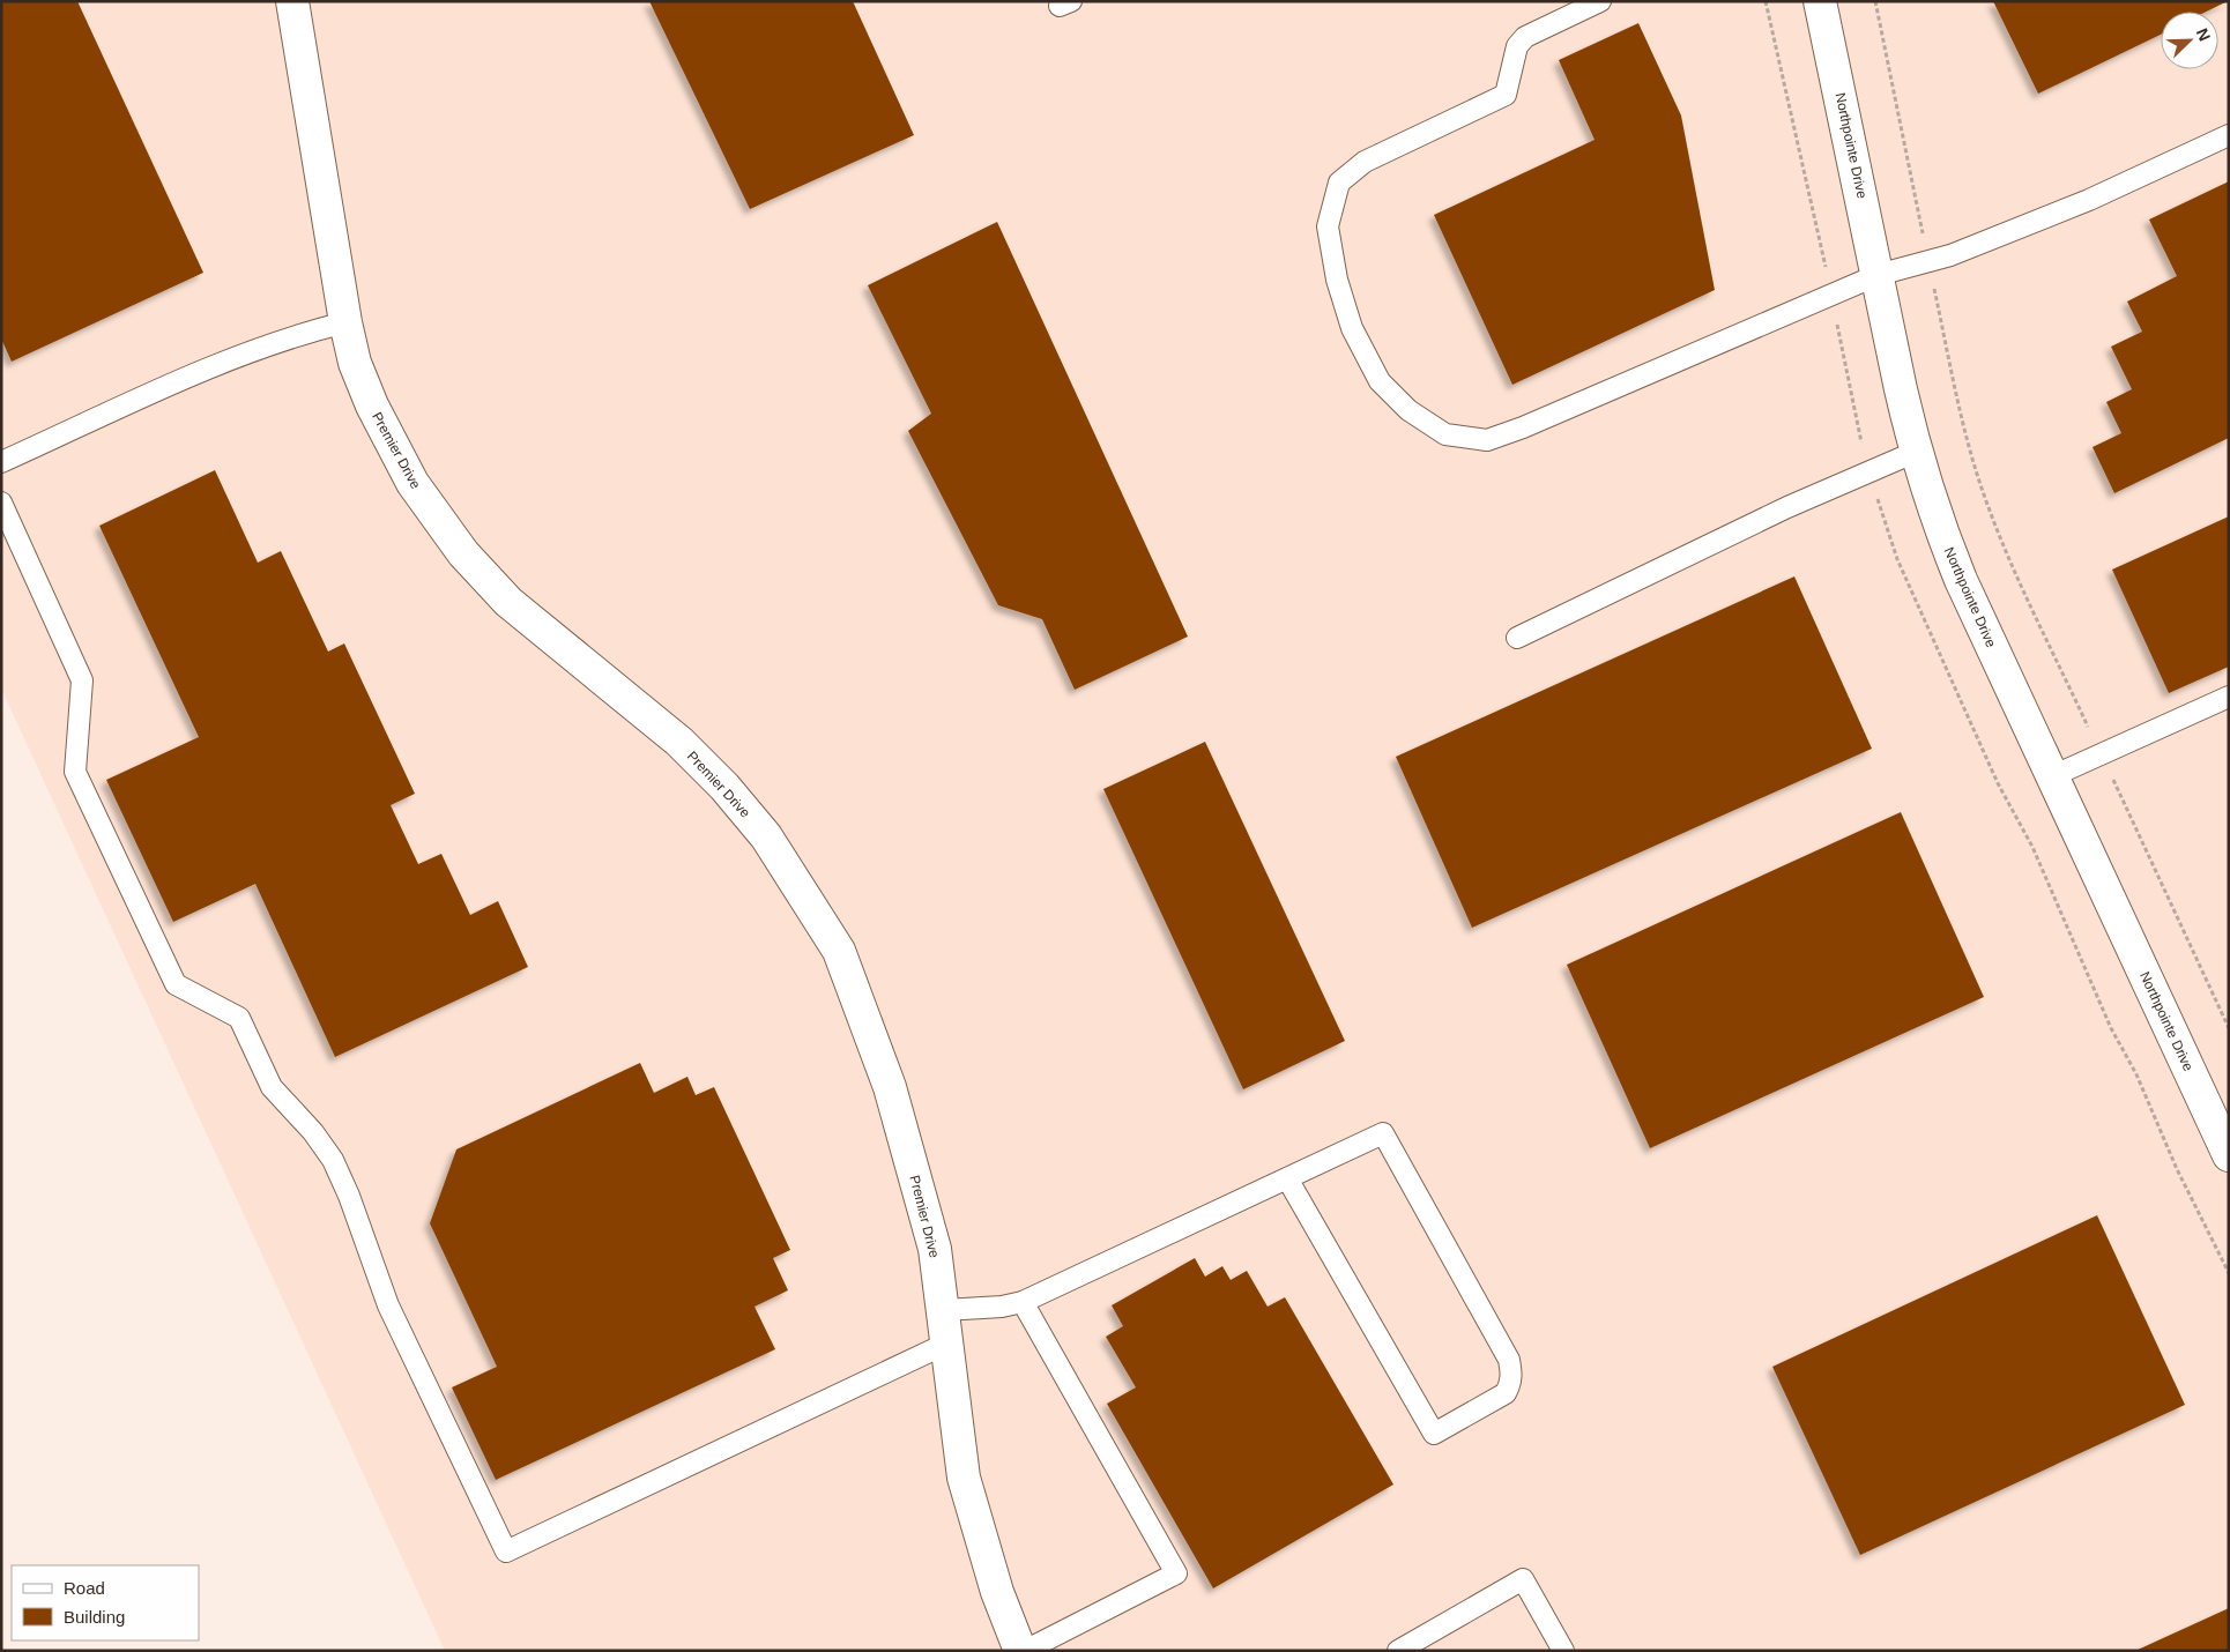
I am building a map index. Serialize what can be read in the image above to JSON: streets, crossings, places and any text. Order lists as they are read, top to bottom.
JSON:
{
  "streets": {
    "street": ["Northpointe Drive", "Premier Drive"]
  },
  "legend": ["Road", "Building"],
  "north": "top right"
}
